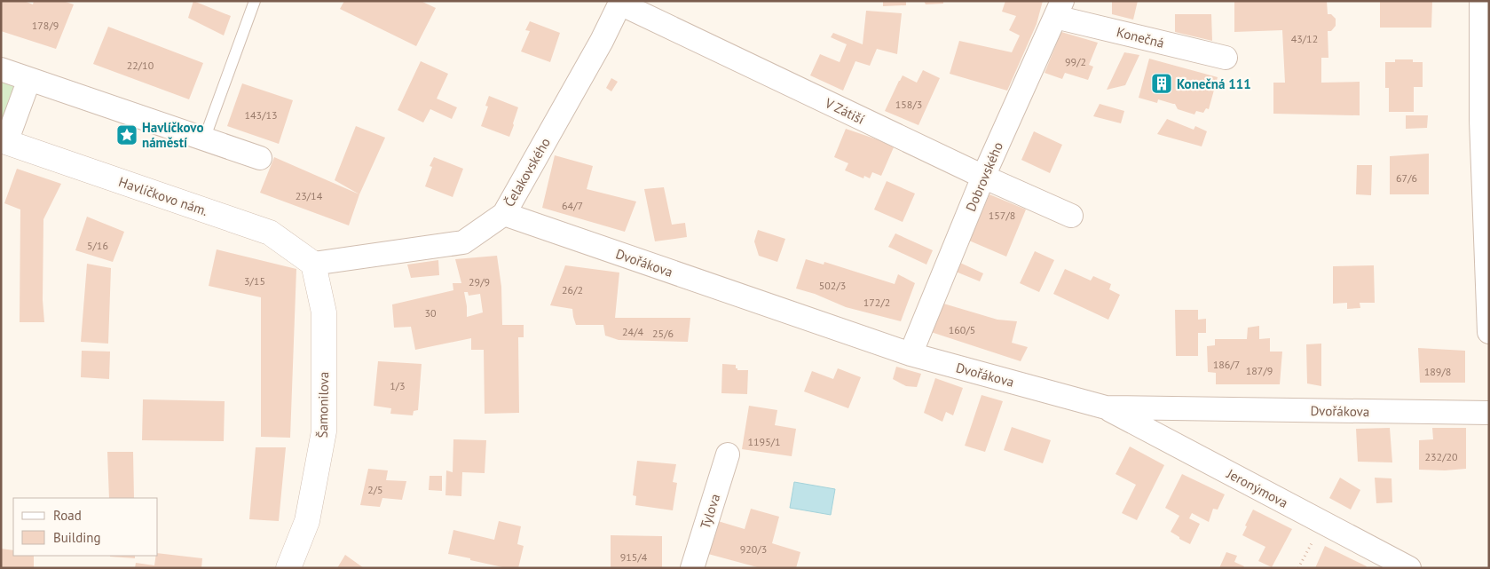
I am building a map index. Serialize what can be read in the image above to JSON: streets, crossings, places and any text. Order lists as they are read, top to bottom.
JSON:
{
  "streets": {
    "street": [
      "Konečná",
      "V Zátiší",
      "Čelakovského",
      "Dobrovského",
      "Havlíčkovo nám.",
      "Dvořákova",
      "Šamonilova",
      "Jeronýmova",
      "Tylova"
    ]
  },
  "crossings": [
    ["Konečná", "Dobrovského"],
    ["V Zátiší", "Čelakovského"],
    ["V Zátiší", "Dobrovského"],
    ["Čelakovského", "Havlíčkovo nám."],
    ["Čelakovského", "Dvořákova"],
    ["Čelakovského", "Šamonilova"],
    ["Dobrovského", "Dvořákova"],
    ["Havlíčkovo nám.", "Šamonilova"],
    ["Dvořákova", "Jeronýmova"]
  ],
  "places": {
    "building": ["Konečná 111"],
    "place": ["Havlíčkovo náměstí"]
  },
  "house_numbers": [
    "178/9",
    "43/12",
    "99/2",
    "22/10",
    "158/3",
    "143/13",
    "67/6",
    "23/14",
    "64/7",
    "157/8",
    "5/16",
    "3/15",
    "29/9",
    "502/3",
    "26/2",
    "172/2",
    "30",
    "160/5",
    "24/4",
    "25/6",
    "186/7",
    "187/9",
    "189/8",
    "1/3",
    "1195/1",
    "232/20",
    "2/5",
    "920/3",
    "915/4"
  ],
  "legend": ["Road", "Building"]
}
